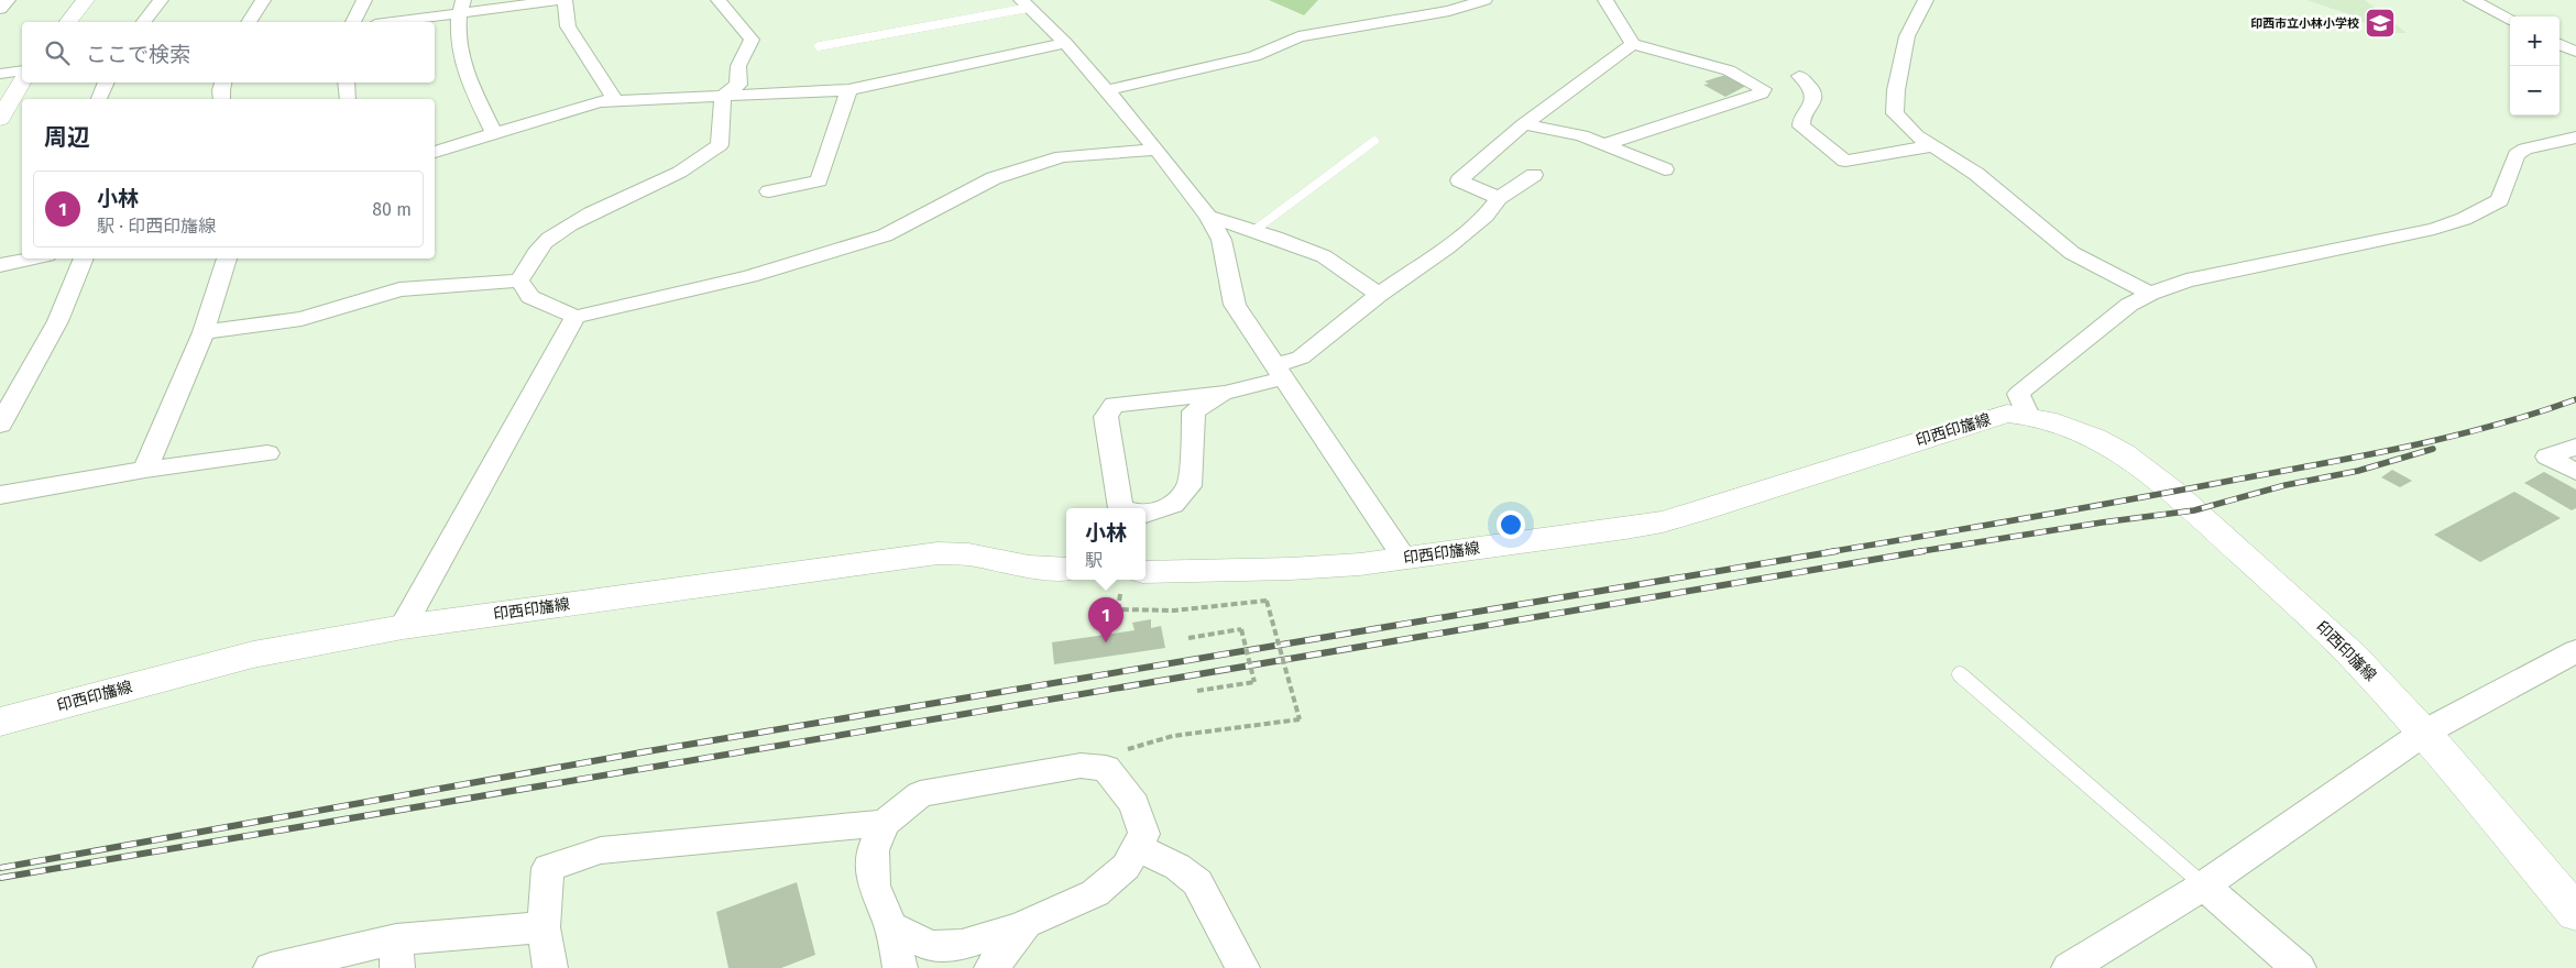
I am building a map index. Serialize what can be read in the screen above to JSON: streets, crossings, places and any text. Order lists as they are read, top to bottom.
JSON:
{
  "streets": {
    "main road": ["印西印旛線"]
  },
  "places": {
    "school or university": ["印西市立小林小学校"]
  },
  "page": {
    "map_buttons": ["+", "−"],
    "search": "ここで検索",
    "heading": "周辺",
    "list": [
      {
        "mark": "1",
        "name": "小林",
        "note": "駅 · 印西印旛線",
        "value": "80 m"
      }
    ],
    "popup": ["小林", "駅"],
    "pins": "1"
  }
}
